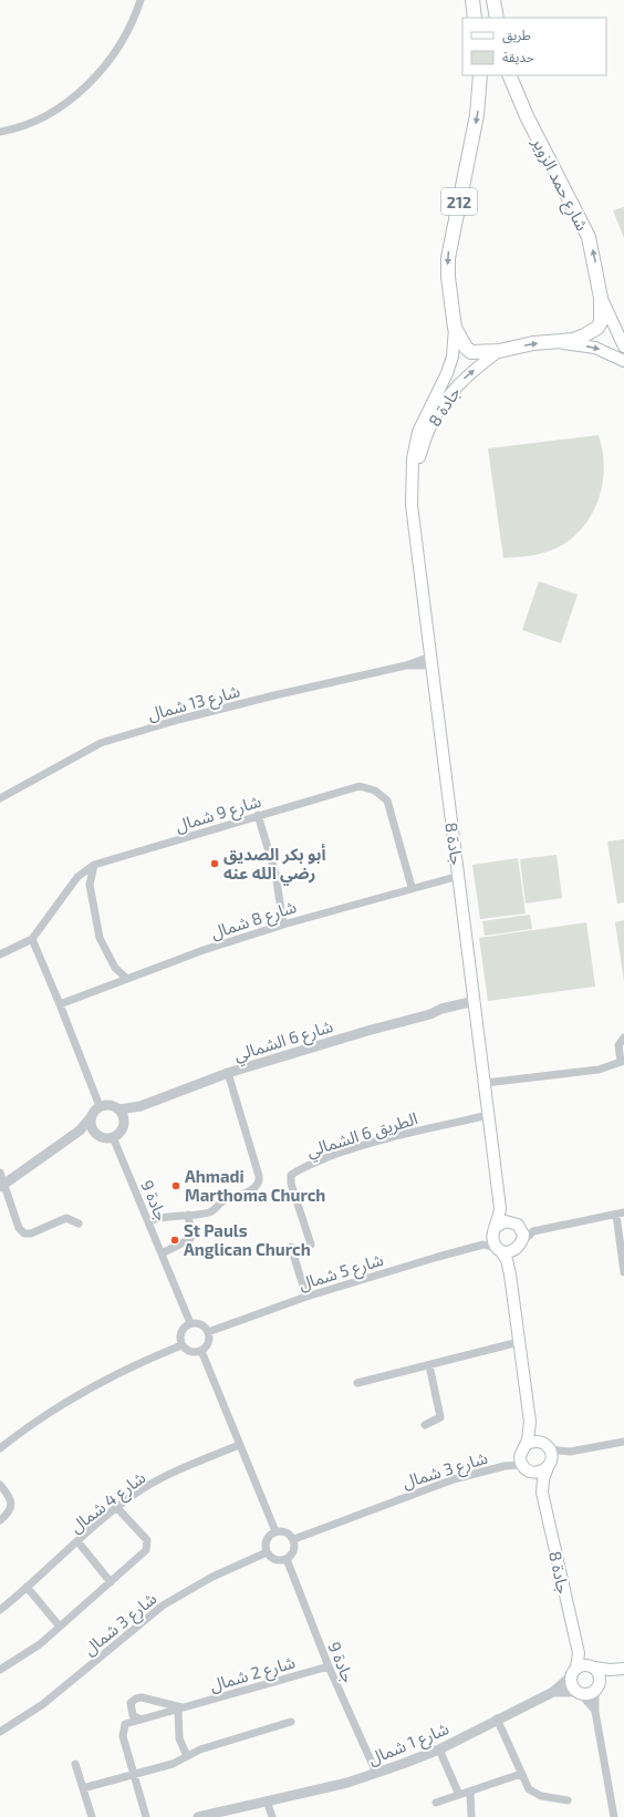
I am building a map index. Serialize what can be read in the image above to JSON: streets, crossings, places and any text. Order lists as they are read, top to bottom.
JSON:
{
  "streets": {
    "main road": ["شارع حمد الزوير", "212", "جادة 8"],
    "street": [
      "شارع 13 شمال",
      "شارع 9 شمال",
      "شارع 8 شمال",
      "شارع 6 الشمالي",
      "الطريق 6 الشمالي",
      "جادة 9",
      "شارع 5 شمال",
      "شارع 3 شمال",
      "شارع 4 شمال",
      "شارع 2 شمال",
      "شارع 1 شمال"
    ]
  },
  "crossings": [
    ["شارع حمد الزوير", "212"],
    ["212", "جادة 8"],
    ["جادة 8", "شارع 13 شمال"],
    ["جادة 8", "شارع 8 شمال"],
    ["جادة 8", "شارع 6 الشمالي"],
    ["جادة 8", "الطريق 6 الشمالي"],
    ["جادة 8", "شارع 3 شمال"],
    ["جادة 8", "شارع 1 شمال"],
    ["شارع 9 شمال", "شارع 8 شمال"],
    ["شارع 6 الشمالي", "جادة 9"],
    ["جادة 9", "شارع 5 شمال"],
    ["جادة 9", "شارع 3 شمال"],
    ["جادة 9", "شارع 2 شمال"],
    ["جادة 9", "شارع 1 شمال"]
  ],
  "one_way": ["شارع حمد الزوير"],
  "places": ["أبو بكر الصديق رضي الله عنه", "Ahmadi Marthoma Church", "St Pauls Anglican Church"],
  "legend": ["طريق", "حديقة"]
}
